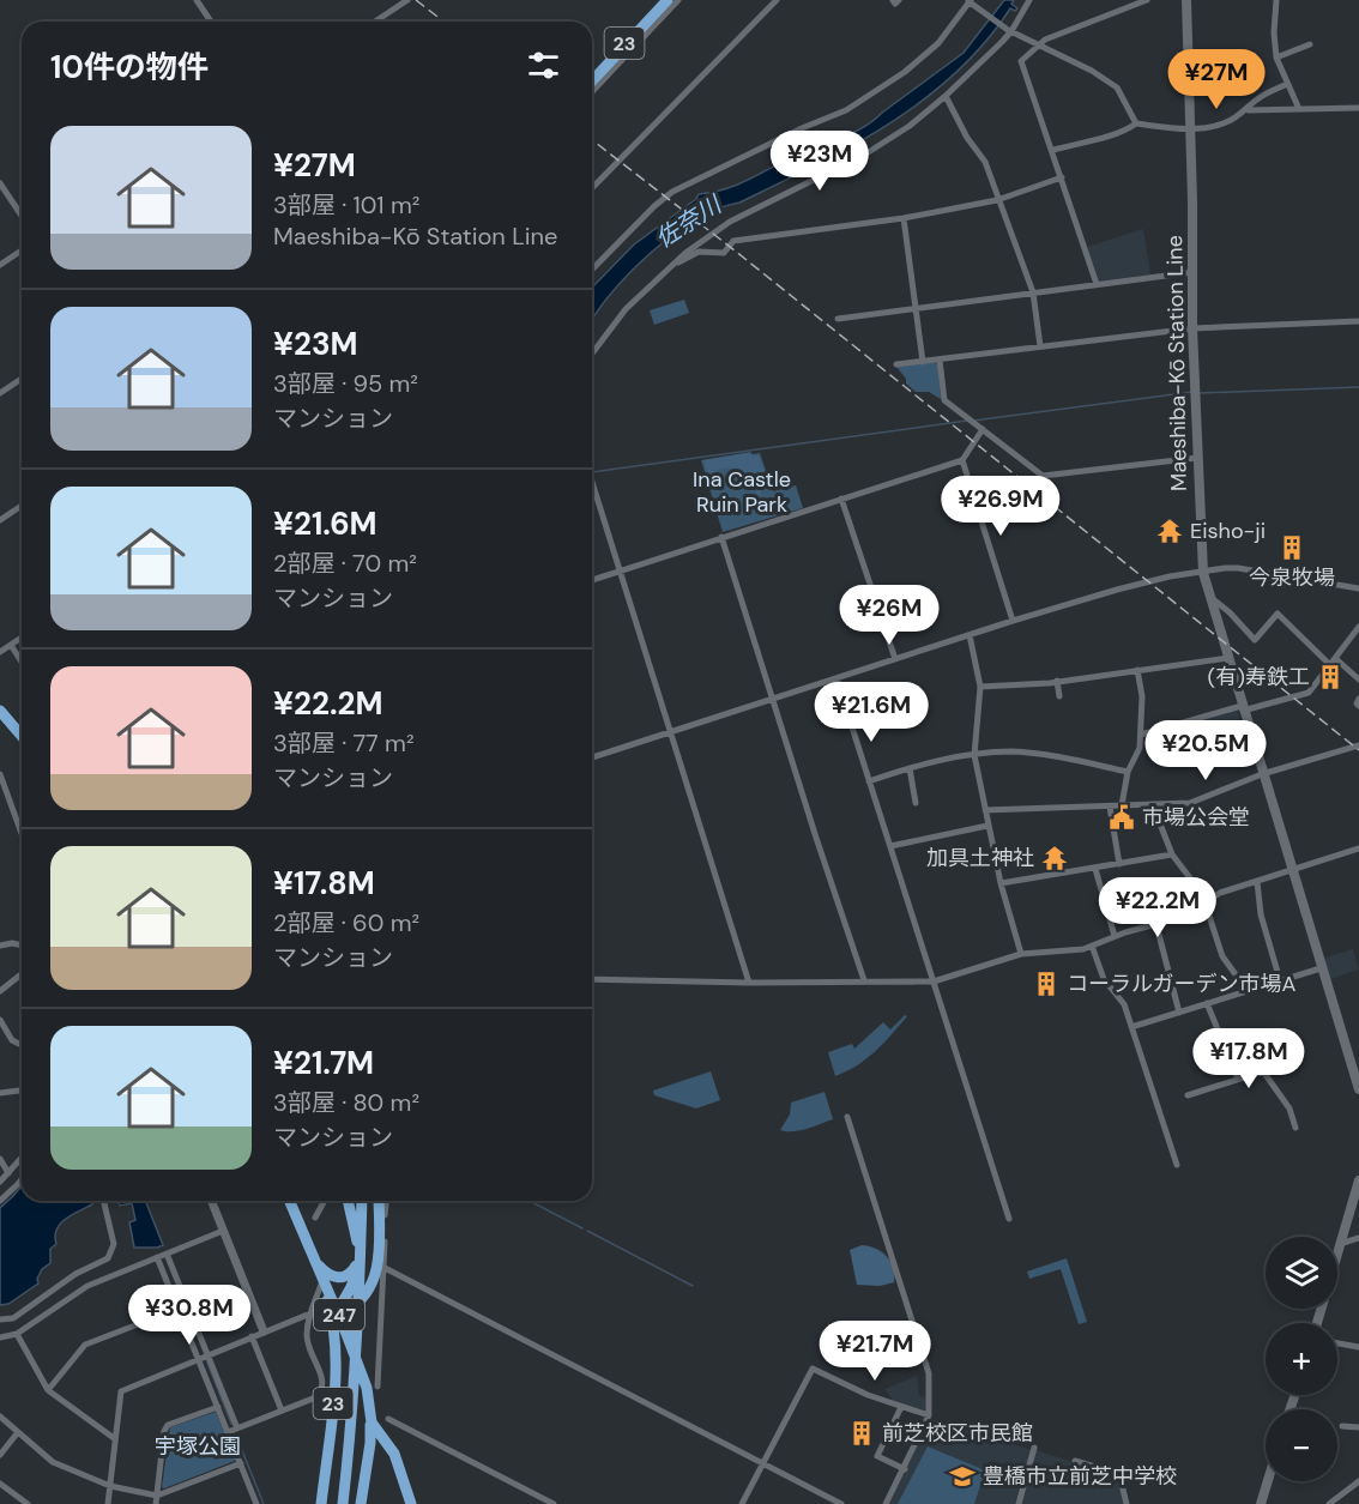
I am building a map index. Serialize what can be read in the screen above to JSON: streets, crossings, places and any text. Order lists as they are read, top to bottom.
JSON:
{
  "streets": {
    "highway": ["23", "247"],
    "main road": ["Maeshiba-Kō Station Line"]
  },
  "crossings": [
    ["23", "247"]
  ],
  "water": ["佐奈川"],
  "parks": ["Ina Castle Ruin Park", "宇塚公園"],
  "places": {
    "temple": ["Eisho-ji", "加具土神社"],
    "building": [
      "今泉牧場",
      "(有)寿鉄工",
      "コーラルガーデン市場A",
      "前芝校区市民館"
    ],
    "public building": ["市場公会堂"],
    "school or university": ["豊橋市立前芝中学校"]
  },
  "page": {
    "heading": "10件の物件",
    "price": [
      "¥27M",
      "¥23M",
      "¥26.9M",
      "¥26M",
      "¥21.6M",
      "¥20.5M",
      "¥22.2M",
      "¥17.8M",
      "¥30.8M",
      "¥21.7M"
    ],
    "list": [
      {
        "name": "¥27M",
        "note": "3部屋 · 101 m² · Maeshiba-Kō Station Line"
      },
      {
        "name": "¥23M",
        "note": "3部屋 · 95 m² · マンション"
      },
      {
        "name": "¥21.6M",
        "note": "2部屋 · 70 m² · マンション"
      },
      {
        "name": "¥22.2M",
        "note": "3部屋 · 77 m² · マンション"
      },
      {
        "name": "¥17.8M",
        "note": "2部屋 · 60 m² · マンション"
      },
      {
        "name": "¥21.7M",
        "note": "3部屋 · 80 m² · マンション"
      }
    ],
    "map_buttons": ["+", "−"]
  }
}
